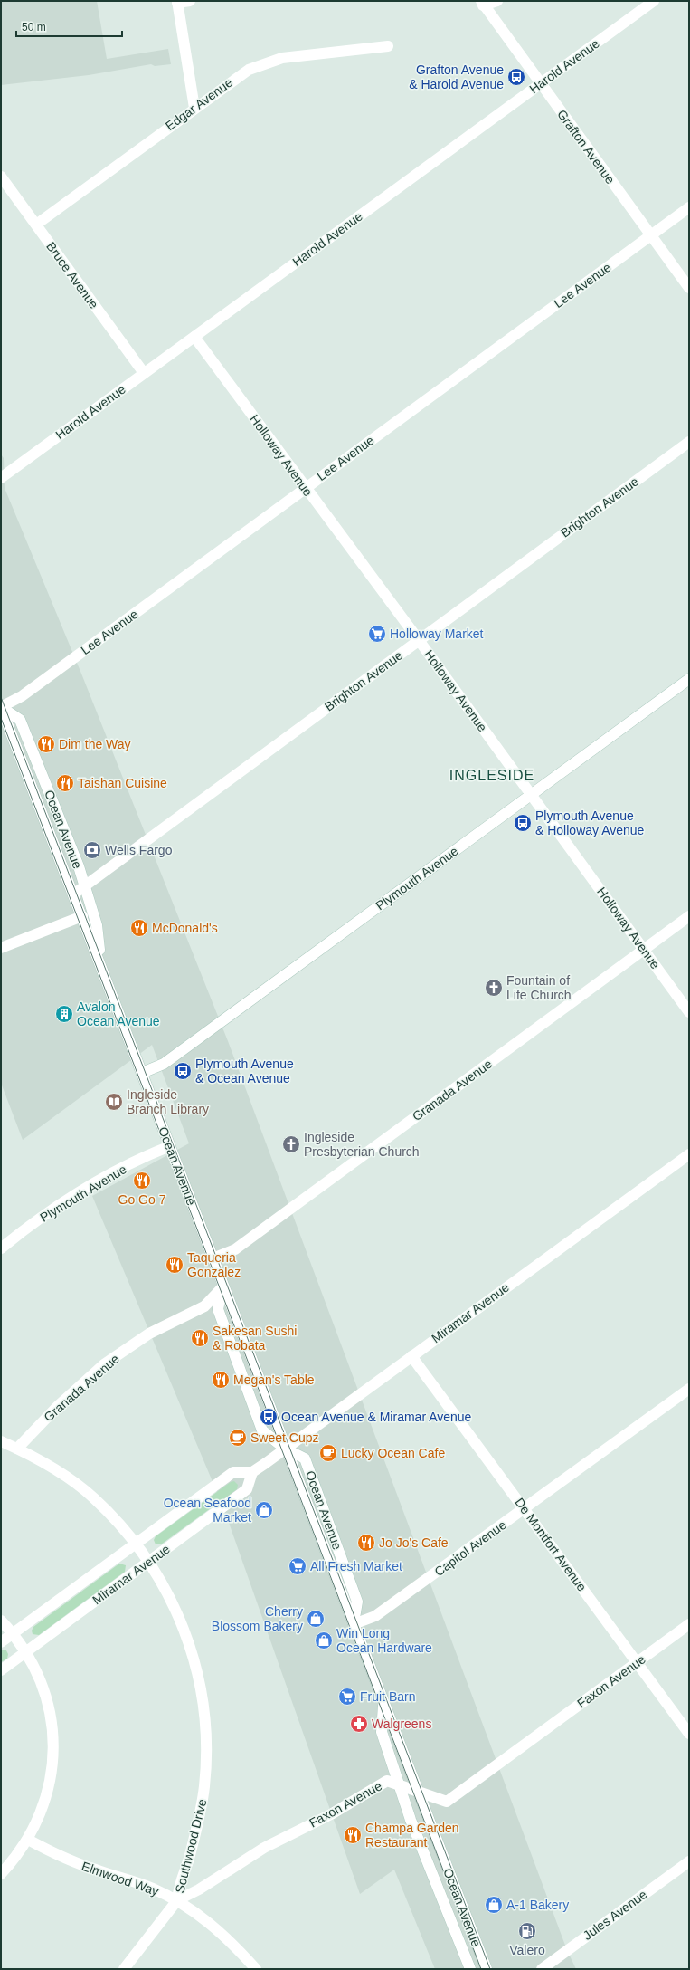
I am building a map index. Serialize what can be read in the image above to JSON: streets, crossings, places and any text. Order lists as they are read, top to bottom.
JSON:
{
  "streets": {
    "street": [
      "Harold Avenue",
      "Edgar Avenue",
      "Grafton Avenue",
      "Bruce Avenue",
      "Lee Avenue",
      "Holloway Avenue",
      "Brighton Avenue",
      "Ocean Avenue",
      "Plymouth Avenue",
      "Granada Avenue",
      "Miramar Avenue",
      "De Montfort Avenue",
      "Capitol Avenue",
      "Faxon Avenue",
      "Southwood Drive",
      "Elmwood Way",
      "Jules Avenue"
    ]
  },
  "crossings": [
    ["Harold Avenue", "Grafton Avenue"],
    ["Harold Avenue", "Bruce Avenue"],
    ["Harold Avenue", "Holloway Avenue"],
    ["Edgar Avenue", "Bruce Avenue"],
    ["Grafton Avenue", "Lee Avenue"],
    ["Lee Avenue", "Holloway Avenue"],
    ["Lee Avenue", "Ocean Avenue"],
    ["Holloway Avenue", "Brighton Avenue"],
    ["Holloway Avenue", "Plymouth Avenue"],
    ["Holloway Avenue", "Granada Avenue"],
    ["Brighton Avenue", "Ocean Avenue"],
    ["Ocean Avenue", "Plymouth Avenue"],
    ["Ocean Avenue", "Granada Avenue"],
    ["Ocean Avenue", "Miramar Avenue"],
    ["Ocean Avenue", "Capitol Avenue"],
    ["Ocean Avenue", "Faxon Avenue"],
    ["Granada Avenue", "Southwood Drive"],
    ["Miramar Avenue", "De Montfort Avenue"],
    ["Miramar Avenue", "Southwood Drive"],
    ["De Montfort Avenue", "Capitol Avenue"],
    ["De Montfort Avenue", "Faxon Avenue"],
    ["Faxon Avenue", "Southwood Drive"],
    ["Faxon Avenue", "Elmwood Way"],
    ["Southwood Drive", "Elmwood Way"]
  ],
  "districts": ["INGLESIDE"],
  "places": {
    "bus stop": [
      "Grafton Avenue & Harold Avenue",
      "Plymouth Avenue & Holloway Avenue",
      "Plymouth Avenue & Ocean Avenue",
      "Ocean Avenue & Miramar Avenue"
    ],
    "supermarket": ["Holloway Market", "All Fresh Market", "Fruit Barn"],
    "restaurant": [
      "Dim the Way",
      "Taishan Cuisine",
      "McDonald's",
      "Go Go 7",
      "Taqueria Gonzalez",
      "Sakesan Sushi & Robata",
      "Megan's Table",
      "Jo Jo's Cafe",
      "Champa Garden Restaurant"
    ],
    "bank": ["Wells Fargo"],
    "church": ["Fountain of Life Church", "Ingleside Presbyterian Church"],
    "building": ["Avalon Ocean Avenue"],
    "library": ["Ingleside Branch Library"],
    "cafe": ["Sweet Cupz", "Lucky Ocean Cafe"],
    "shop": [
      "Ocean Seafood Market",
      "Cherry Blossom Bakery",
      "Win Long Ocean Hardware",
      "A-1 Bakery"
    ],
    "pharmacy": ["Walgreens"],
    "fuel station": ["Valero"]
  },
  "scale_bar": "50 m"
}
